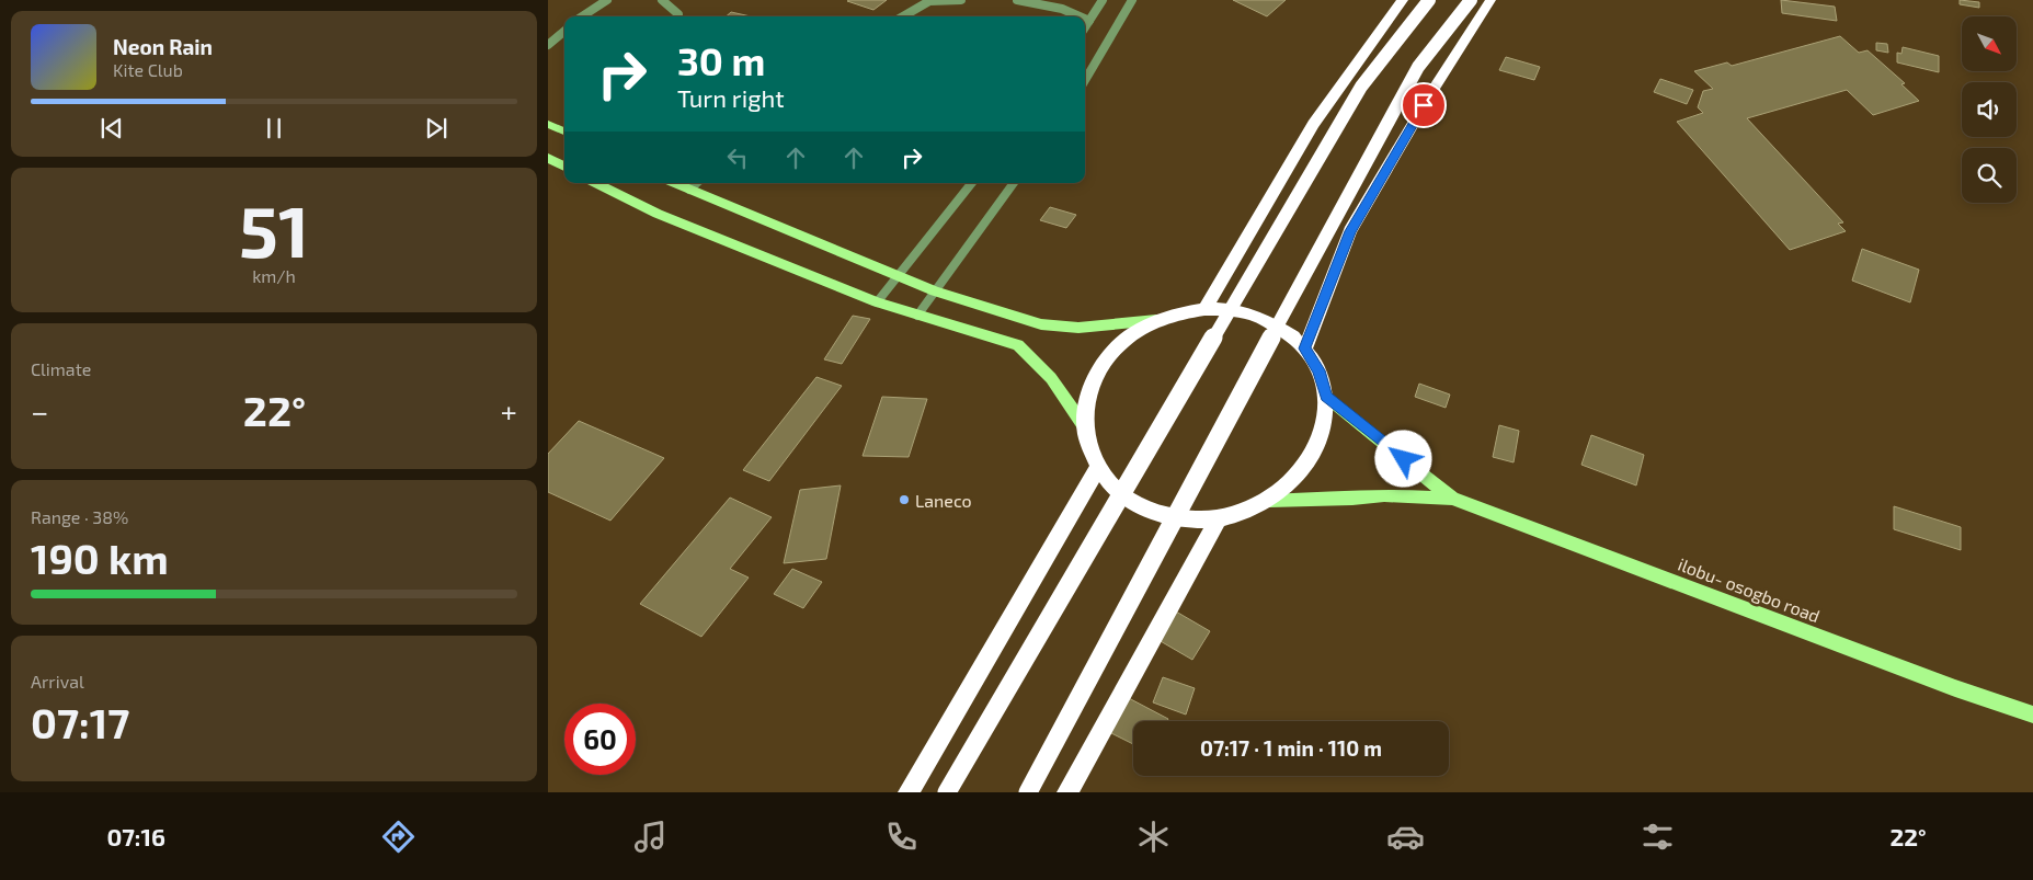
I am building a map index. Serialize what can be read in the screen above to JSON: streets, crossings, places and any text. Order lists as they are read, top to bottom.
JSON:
{
  "streets": {
    "main road": ["ilobu- osogbo road"]
  },
  "places": ["Laneco"],
  "north": "bottom right",
  "page": {
    "turn": ["30 m", "Turn right"],
    "song": ["Neon Rain", "Kite Club"],
    "tile": [
      ["51", "km/h"],
      "Climate",
      ["Range · 38%", "190 km"],
      ["Arrival", "07:17"]
    ],
    "heat": ["−", "22°", "+"],
    "limit": "60",
    "trip": "07:17 · 1 min · 110 m",
    "tabs": ["07:16", "22°"]
  }
}
